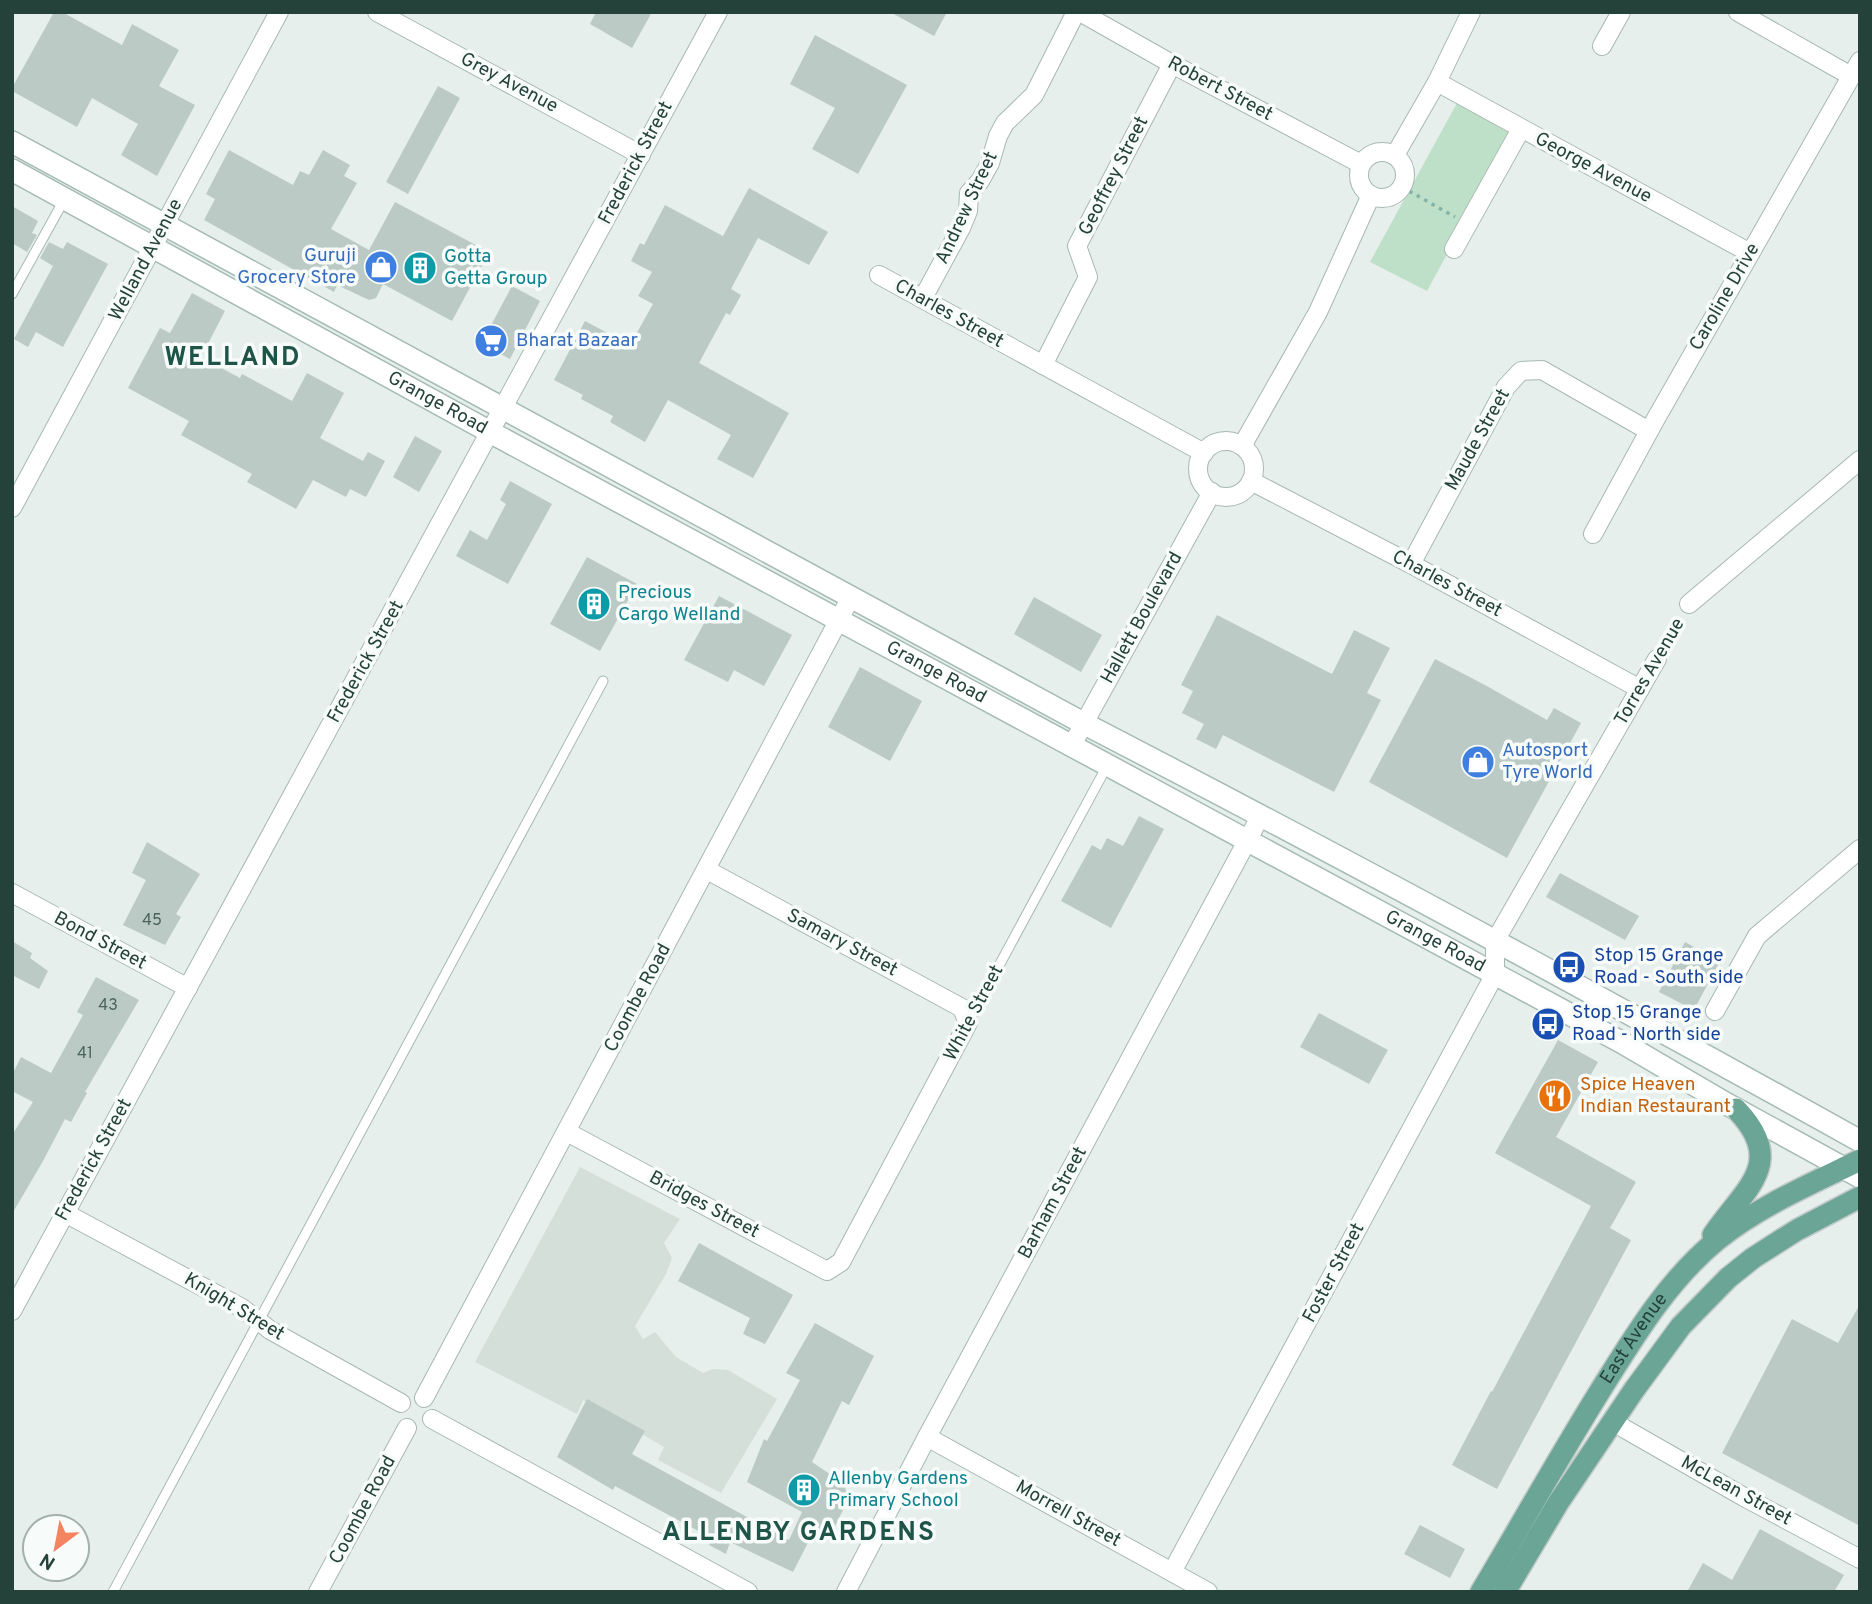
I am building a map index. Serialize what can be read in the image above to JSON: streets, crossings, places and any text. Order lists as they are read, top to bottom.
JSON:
{
  "streets": {
    "main road": ["Grange Road", "East Avenue"],
    "street": [
      "Grey Avenue",
      "Robert Street",
      "Frederick Street",
      "George Avenue",
      "Geoffrey Street",
      "Andrew Street",
      "Welland Avenue",
      "Caroline Drive",
      "Charles Street",
      "Maude Street",
      "Hallett Boulevard",
      "Torres Avenue",
      "Bond Street",
      "Samary Street",
      "Coombe Road",
      "White Street",
      "Barham Street",
      "Bridges Street",
      "Foster Street",
      "Knight Street",
      "McLean Street",
      "Morrell Street"
    ]
  },
  "crossings": [
    ["Grey Avenue", "Frederick Street"],
    ["Robert Street", "Geoffrey Street"],
    ["Robert Street", "Andrew Street"],
    ["Frederick Street", "Grange Road"],
    ["Frederick Street", "Bond Street"],
    ["Frederick Street", "Knight Street"],
    ["George Avenue", "Caroline Drive"],
    ["Geoffrey Street", "Charles Street"],
    ["Andrew Street", "Charles Street"],
    ["Welland Avenue", "Grange Road"],
    ["Caroline Drive", "Maude Street"],
    ["Charles Street", "Maude Street"],
    ["Charles Street", "Hallett Boulevard"],
    ["Charles Street", "Torres Avenue"],
    ["Grange Road", "Hallett Boulevard"],
    ["Grange Road", "Torres Avenue"],
    ["Grange Road", "Coombe Road"],
    ["Grange Road", "White Street"],
    ["Grange Road", "Barham Street"],
    ["Grange Road", "Foster Street"],
    ["Grange Road", "East Avenue"],
    ["Torres Avenue", "Foster Street"],
    ["Samary Street", "Coombe Road"],
    ["Samary Street", "White Street"],
    ["Coombe Road", "Bridges Street"],
    ["Coombe Road", "Knight Street"],
    ["White Street", "Bridges Street"],
    ["Barham Street", "Morrell Street"],
    ["Foster Street", "Morrell Street"],
    ["East Avenue", "McLean Street"]
  ],
  "districts": ["WELLAND", "ALLENBY GARDENS"],
  "places": {
    "shop": ["Guruji Grocery Store", "Autosport Tyre World"],
    "building": ["Gotta Getta Group", "Precious Cargo Welland", "Allenby Gardens Primary School"],
    "supermarket": ["Bharat Bazaar"],
    "bus stop": ["Stop 15 Grange Road - South side", "Stop 15 Grange Road - North side"],
    "restaurant": ["Spice Heaven Indian Restaurant"]
  },
  "house_numbers": ["45", "43", "41"],
  "north": "bottom left"
}
